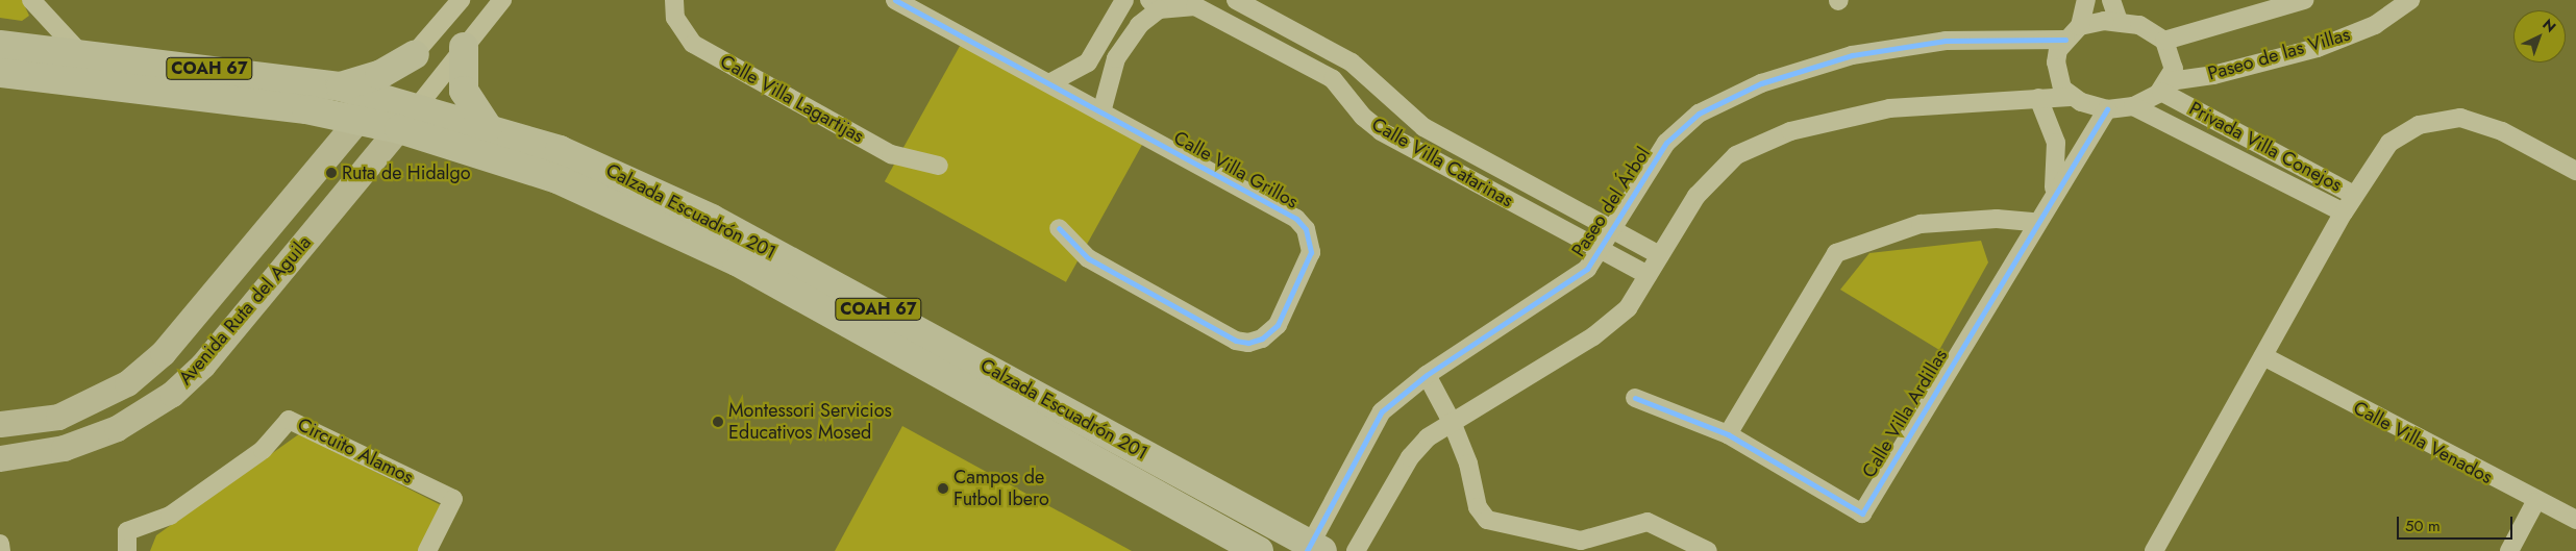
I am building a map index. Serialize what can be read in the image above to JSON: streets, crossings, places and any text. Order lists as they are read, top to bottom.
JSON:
{
  "streets": {
    "main road": ["COAH 67", "Calzada Escuadrón 201"],
    "street": [
      "Paseo de las Villas",
      "Calle Villa Lagartijas",
      "Privada Villa Conejos",
      "Calle Villa Catarinas",
      "Calle Villa Grillos",
      "Paseo del Árbol",
      "Avenida Ruta del Aguila",
      "Calle Villa Ardillas",
      "Calle Villa Venados",
      "Circuito Alamos"
    ]
  },
  "crossings": [
    ["Paseo de las Villas", "Privada Villa Conejos"],
    ["Paseo de las Villas", "Paseo del Árbol"],
    ["Paseo de las Villas", "Calle Villa Ardillas"],
    ["Privada Villa Conejos", "Paseo del Árbol"],
    ["Privada Villa Conejos", "Calle Villa Ardillas"],
    ["Calle Villa Catarinas", "Paseo del Árbol"],
    ["Paseo del Árbol", "Calzada Escuadrón 201"],
    ["Paseo del Árbol", "Calle Villa Ardillas"],
    ["Calzada Escuadrón 201", "Avenida Ruta del Aguila"]
  ],
  "places": ["Ruta de Hidalgo", "Montessori Servicios Educativos Mosed", "Campos de Futbol Ibero"],
  "scale_bar": "50 m",
  "north": "top right"
}
